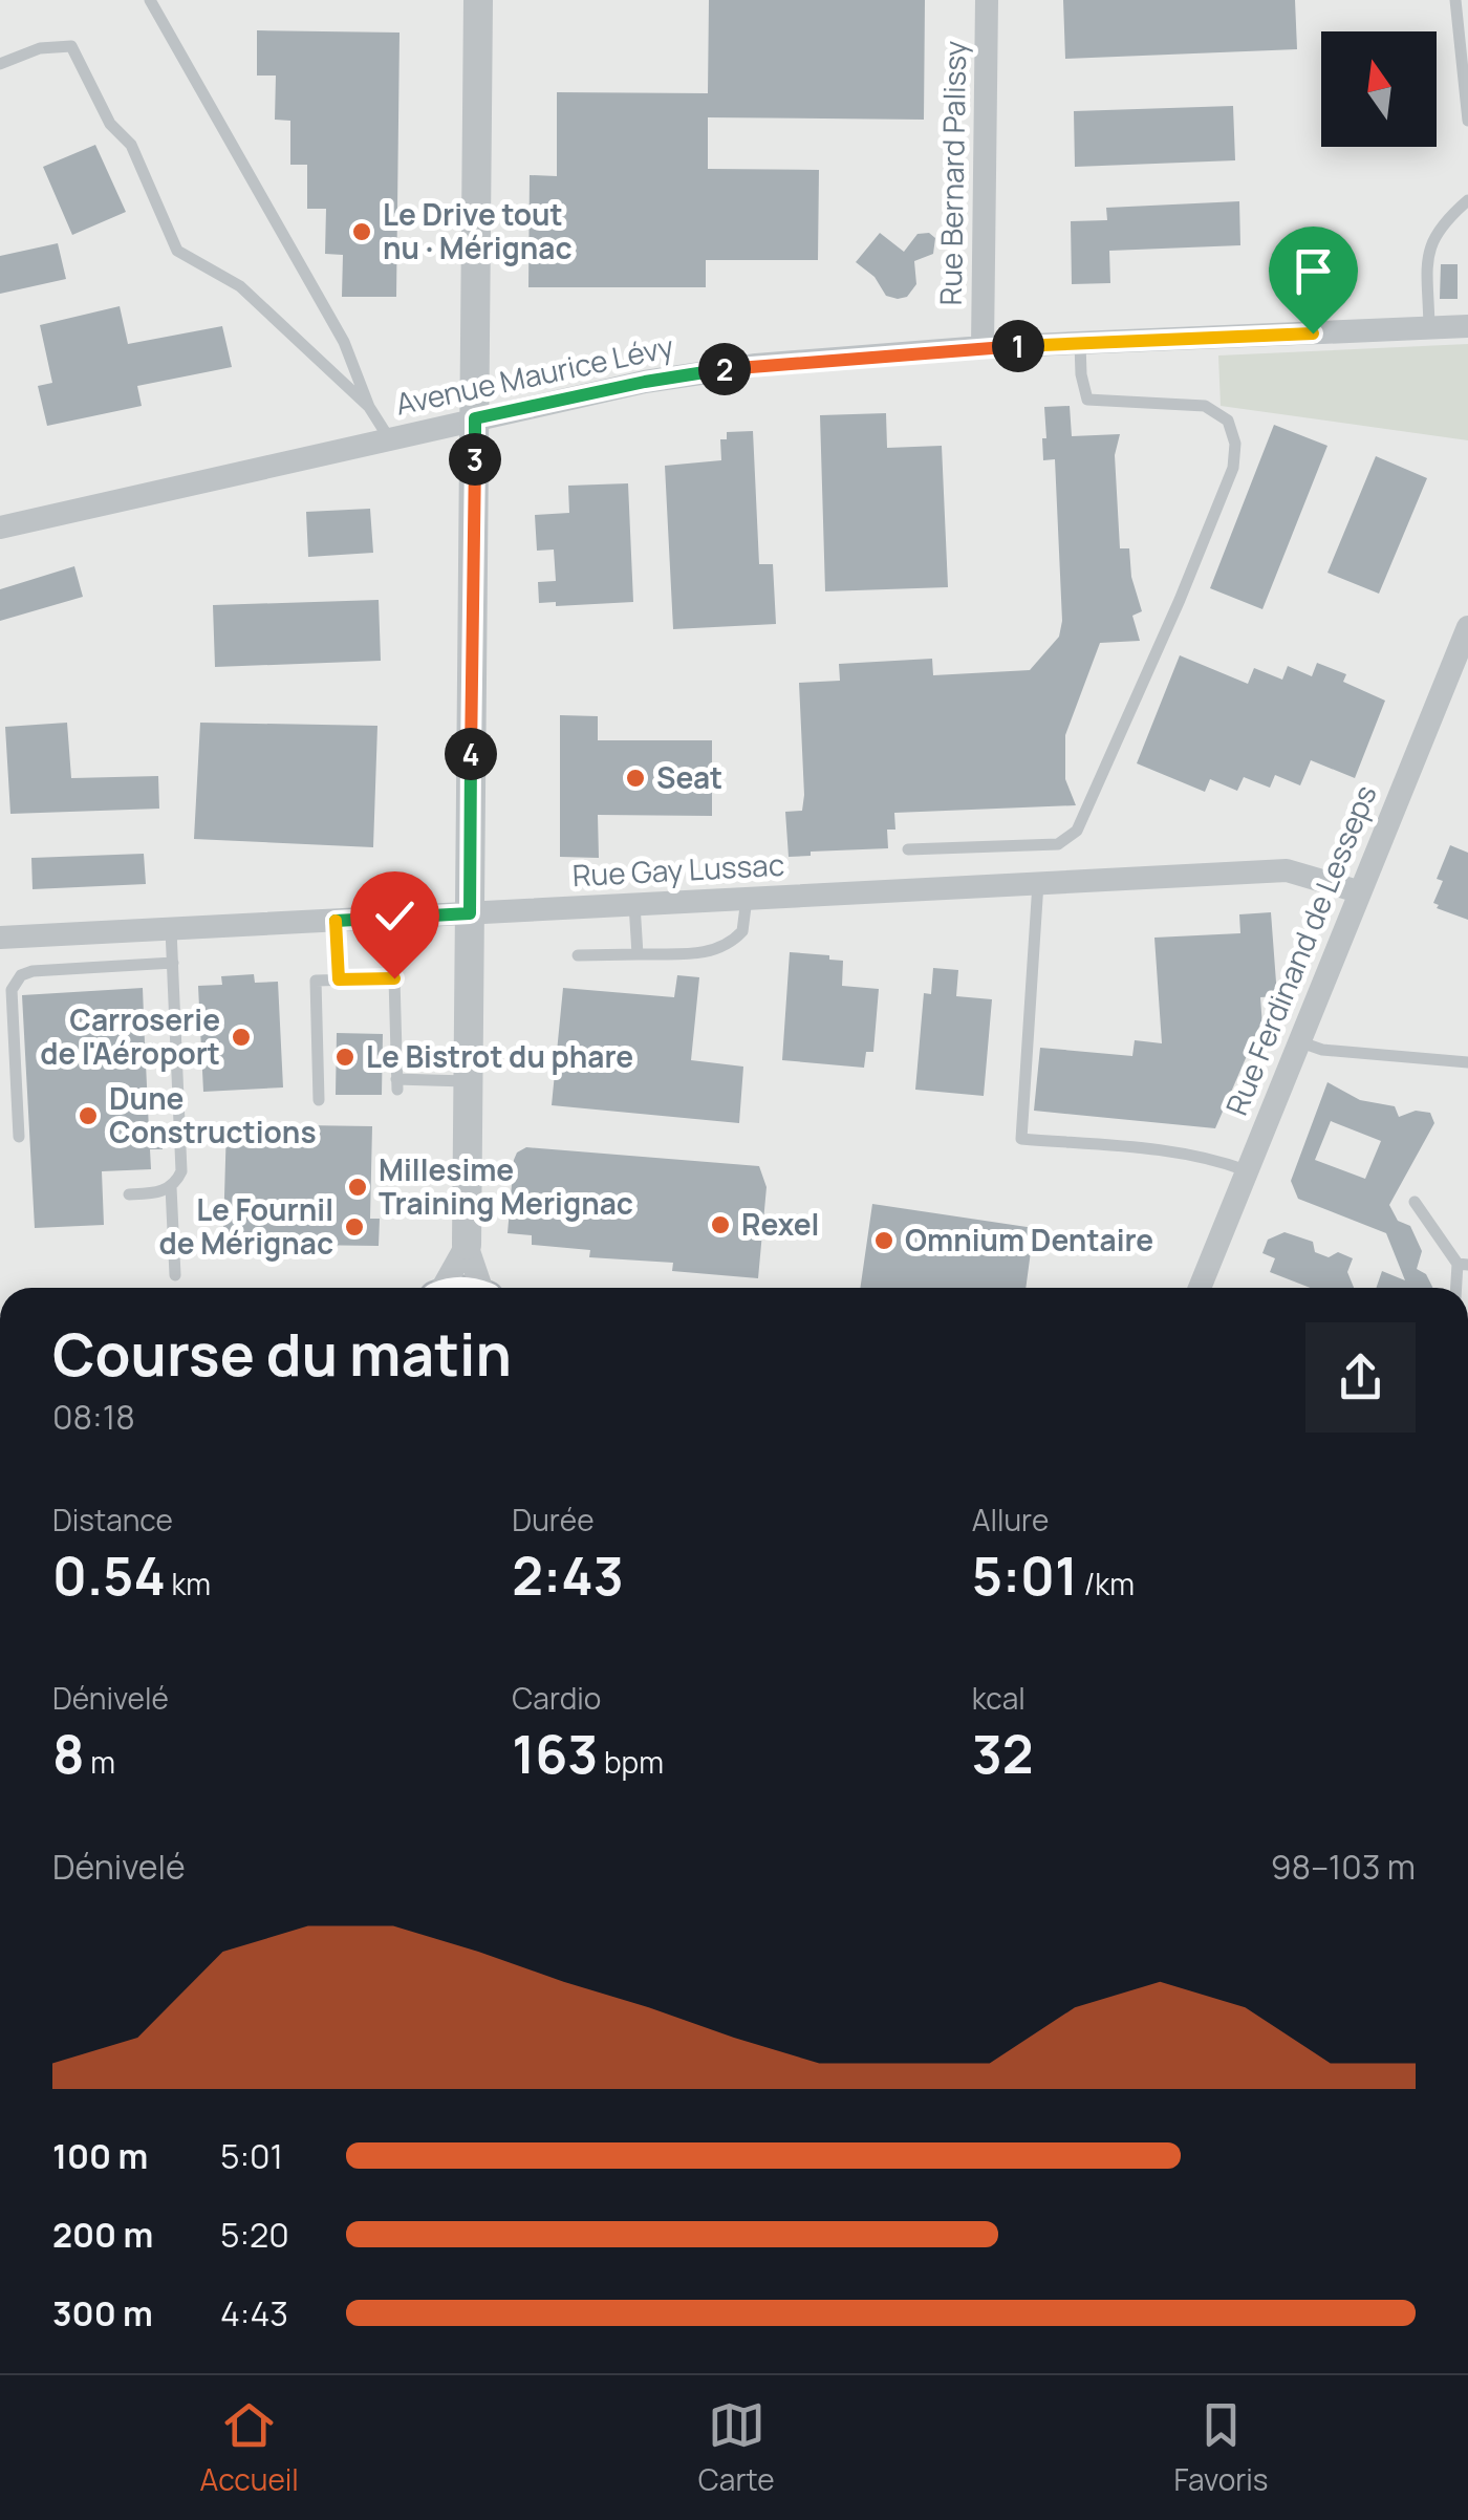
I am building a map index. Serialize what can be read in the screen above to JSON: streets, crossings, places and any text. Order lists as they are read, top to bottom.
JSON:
{
  "streets": {
    "street": [
      "Rue Bernard Palissy",
      "Avenue Maurice Lévy",
      "Rue Gay Lussac",
      "Rue Ferdinand de Lesseps"
    ]
  },
  "crossings": [
    ["Rue Bernard Palissy", "Avenue Maurice Lévy"],
    ["Rue Gay Lussac", "Rue Ferdinand de Lesseps"]
  ],
  "places": [
    "Le Drive tout nu · Mérignac",
    "Seat",
    "Carroserie de l'Aéroport",
    "Le Bistrot du phare",
    "Dune Constructions",
    "Millesime Training Merignac",
    "Rexel",
    "Le Fournil de Mérignac",
    "Omnium Dentaire"
  ],
  "north": "top",
  "page": {
    "pins": [
      "1",
      "2",
      "3",
      "4"
    ],
    "heading": ["Course du matin", "08:18"],
    "stats": [
      ["Distance", "0.54 km"],
      ["Durée", "2:43"],
      ["Allure", "5:01 /km"],
      ["Dénivelé", "8 m"],
      ["Cardio", "163 bpm"],
      ["kcal", "32"]
    ],
    "chart": ["Dénivelé", "98–103 m"],
    "list": [
      {
        "name": "100 m",
        "note": "5:01"
      },
      {
        "name": "200 m",
        "note": "5:20"
      },
      {
        "name": "300 m",
        "note": "4:43"
      }
    ],
    "tabs": ["Accueil", "Carte", "Favoris"]
  }
}
